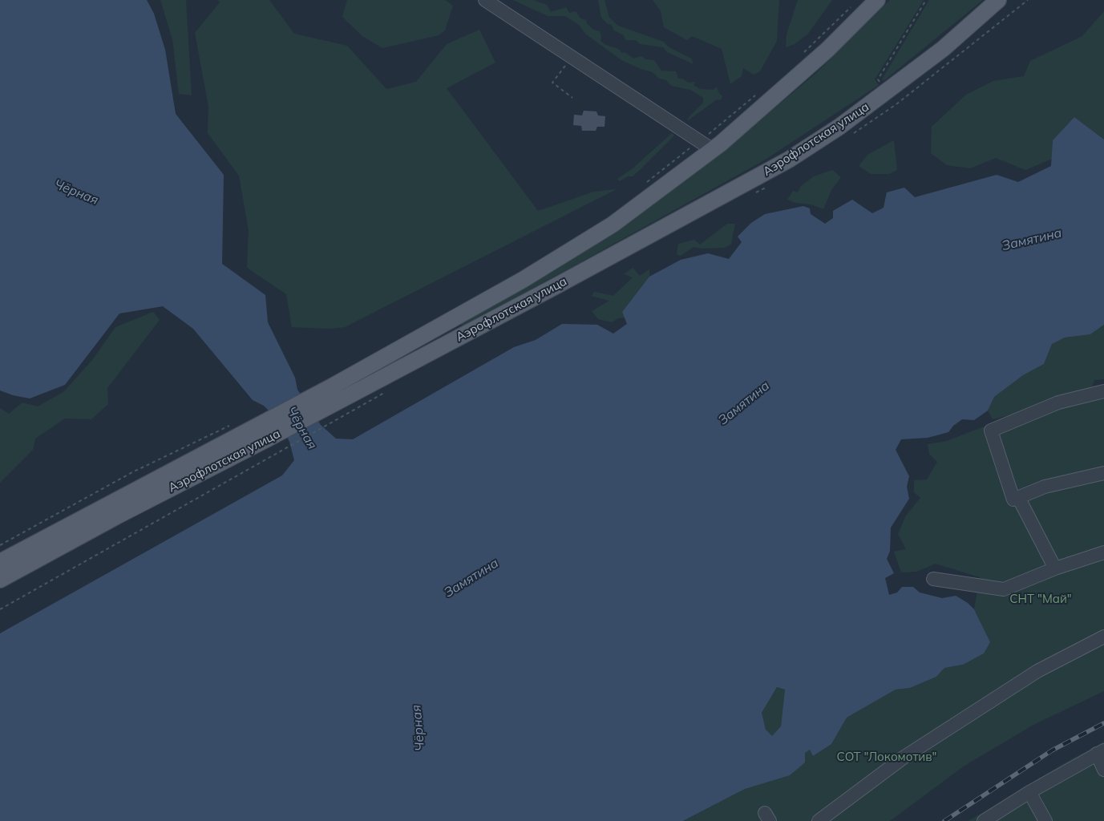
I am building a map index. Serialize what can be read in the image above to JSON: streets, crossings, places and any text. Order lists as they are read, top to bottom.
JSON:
{
  "streets": {
    "main road": ["Аэрофлотская улица"]
  },
  "water": ["Чёрная", "Замятина"],
  "parks": ["СНТ \"Май\"", "СОТ \"Локомотив\""]
}
